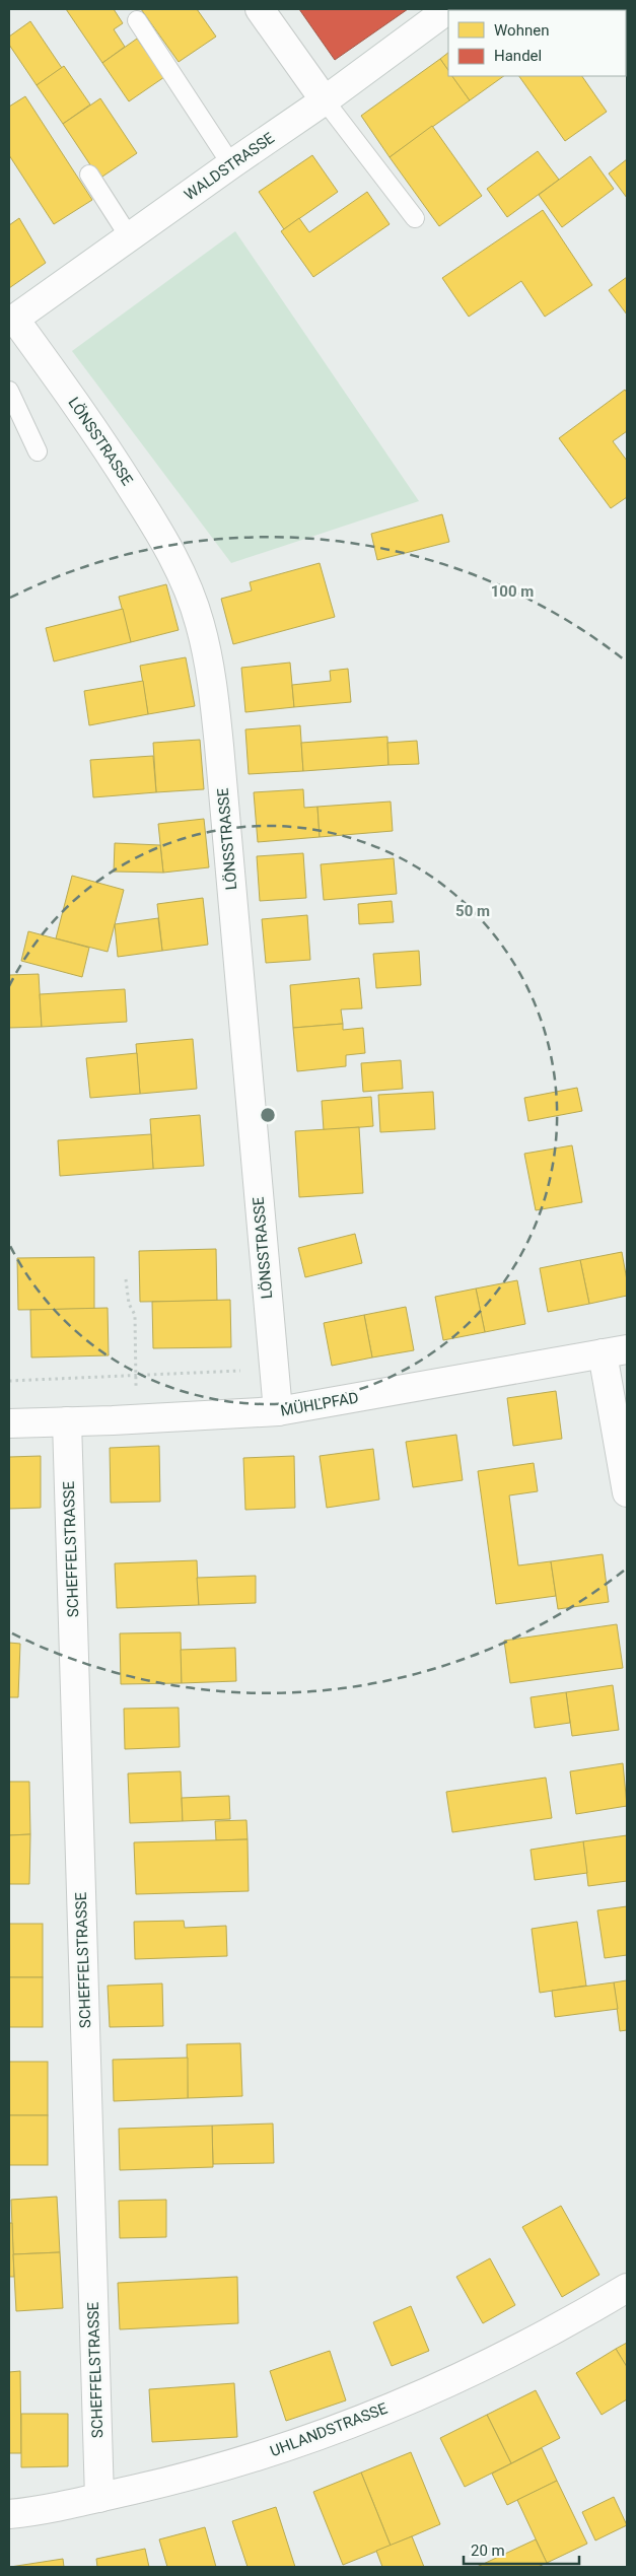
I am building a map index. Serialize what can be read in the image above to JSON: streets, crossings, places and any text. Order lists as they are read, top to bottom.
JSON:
{
  "streets": {
    "street": [
      "WALDSTRASSE",
      "LÖNSSTRASSE",
      "MÜHLPFAD",
      "SCHEFFELSTRASSE",
      "UHLANDSTRASSE"
    ]
  },
  "crossings": [
    ["WALDSTRASSE", "LÖNSSTRASSE"],
    ["LÖNSSTRASSE", "MÜHLPFAD"],
    ["MÜHLPFAD", "SCHEFFELSTRASSE"],
    ["SCHEFFELSTRASSE", "UHLANDSTRASSE"]
  ],
  "legend": ["Wohnen", "Handel"],
  "scale_bar": "20 m",
  "rings": ["100 m", "50 m"]
}
